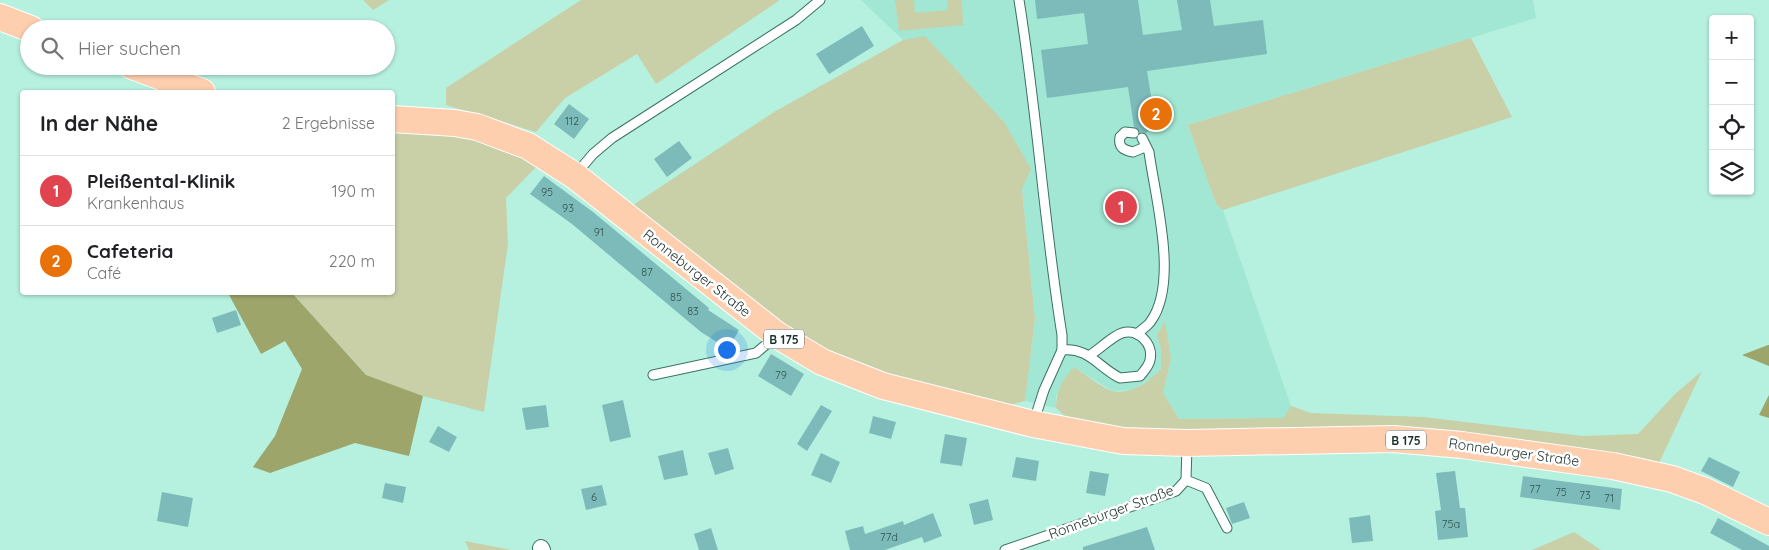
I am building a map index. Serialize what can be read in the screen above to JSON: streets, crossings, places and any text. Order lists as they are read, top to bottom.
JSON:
{
  "streets": {
    "main road": ["Ronneburger Straße", "B 175"]
  },
  "house_numbers": [
    "112",
    "95",
    "93",
    "91",
    "87",
    "85",
    "83",
    "79",
    "77",
    "75",
    "73",
    "6",
    "71",
    "75a",
    "77d"
  ],
  "page": {
    "map_buttons": ["+", "−"],
    "search": "Hier suchen",
    "heading": ["In der Nähe", "2 Ergebnisse"],
    "pins": ["2", "1"],
    "list": [
      {
        "mark": "1",
        "name": "Pleißental-Klinik",
        "note": "Krankenhaus",
        "value": "190 m"
      },
      {
        "mark": "2",
        "name": "Cafeteria",
        "note": "Café",
        "value": "220 m"
      }
    ]
  }
}
